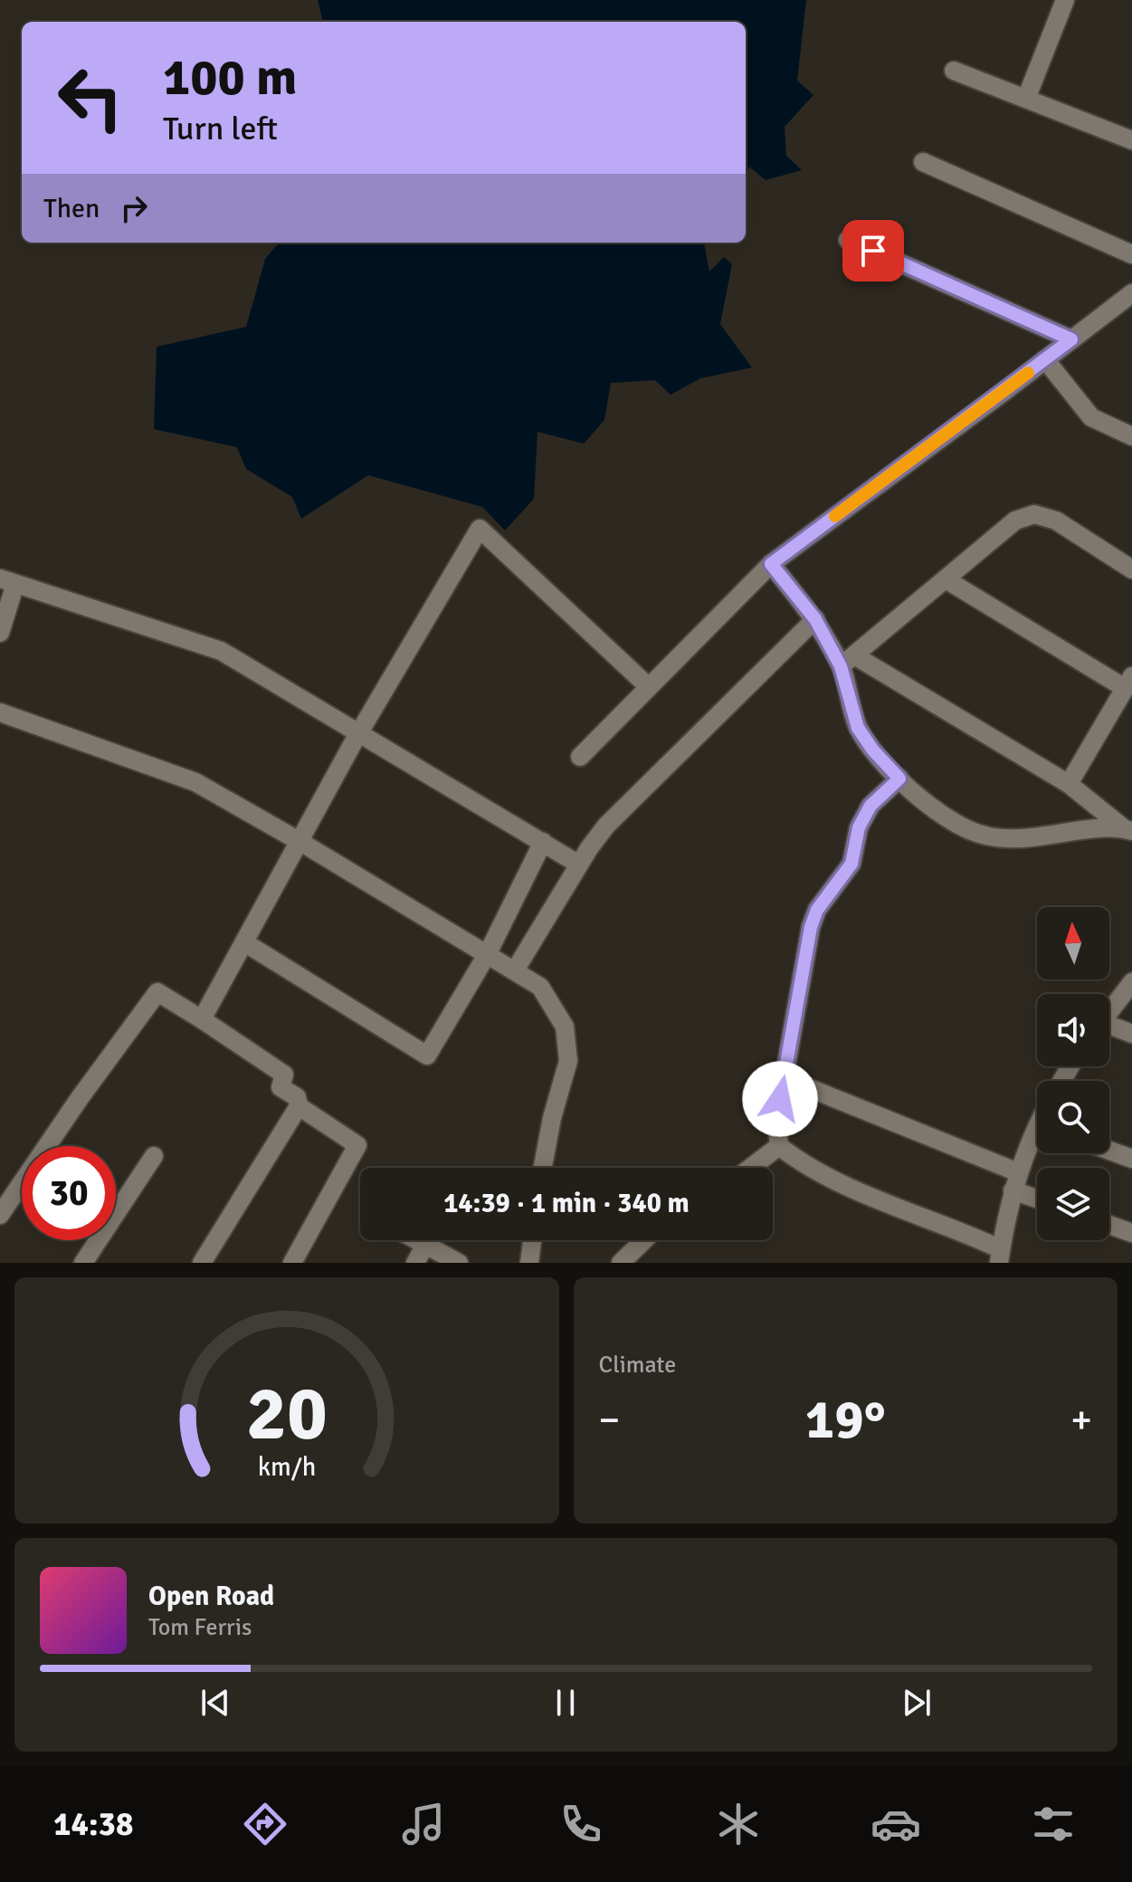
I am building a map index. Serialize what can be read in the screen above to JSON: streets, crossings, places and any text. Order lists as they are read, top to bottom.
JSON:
{
  "north": "top",
  "page": {
    "turn": ["100 m", "Turn left"],
    "then": "Then",
    "limit": "30",
    "trip": "14:39 · 1 min · 340 m",
    "tile": "Climate",
    "heat": ["−", "19°", "+"],
    "song": ["Open Road", "Tom Ferris"],
    "tabs": "14:38",
    "gauge": ["20", "km/h"]
  }
}
